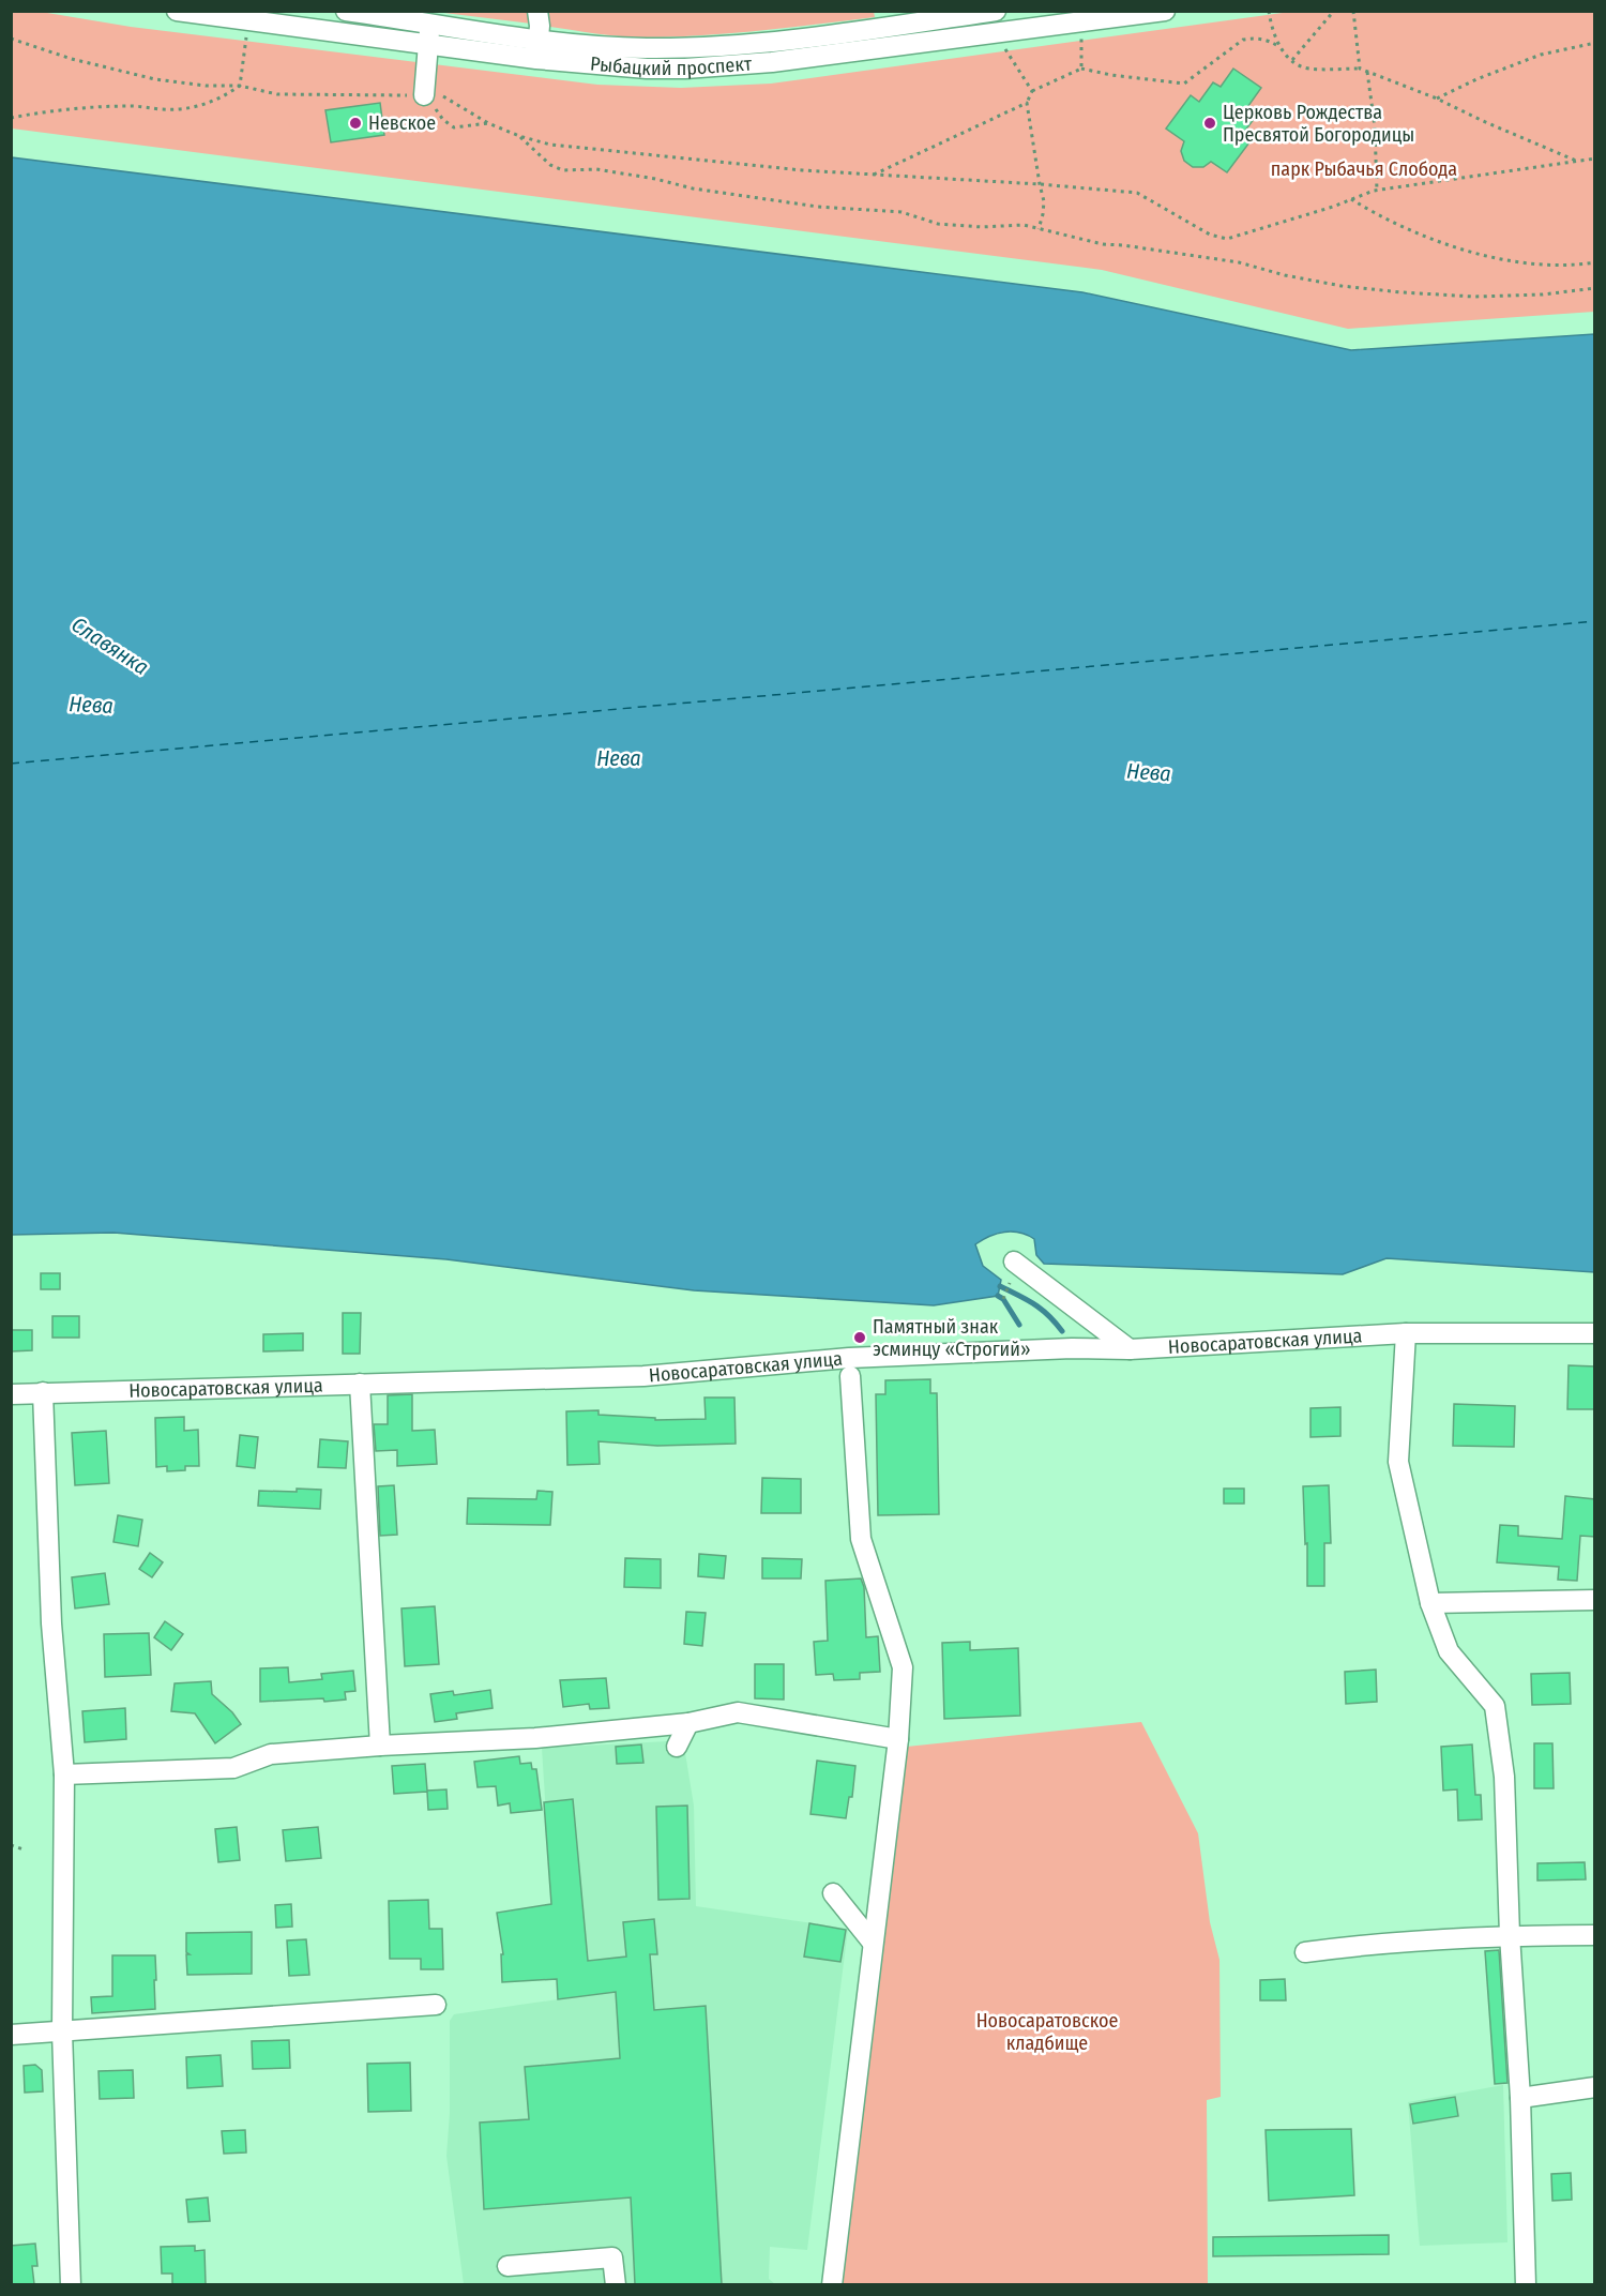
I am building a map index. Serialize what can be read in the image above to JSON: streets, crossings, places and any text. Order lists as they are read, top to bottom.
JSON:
{
  "streets": {
    "street": ["Рыбацкий проспект", "Новосаратовская улица"]
  },
  "water": ["Славянка", "Нева"],
  "parks": ["парк Рыбачья Слобода", "Новосаратовское кладбище"],
  "places": ["Невское", "Церковь Рождества Пресвятой Богородицы", "Памятный знак эсминцу «Строгий»"]
}
